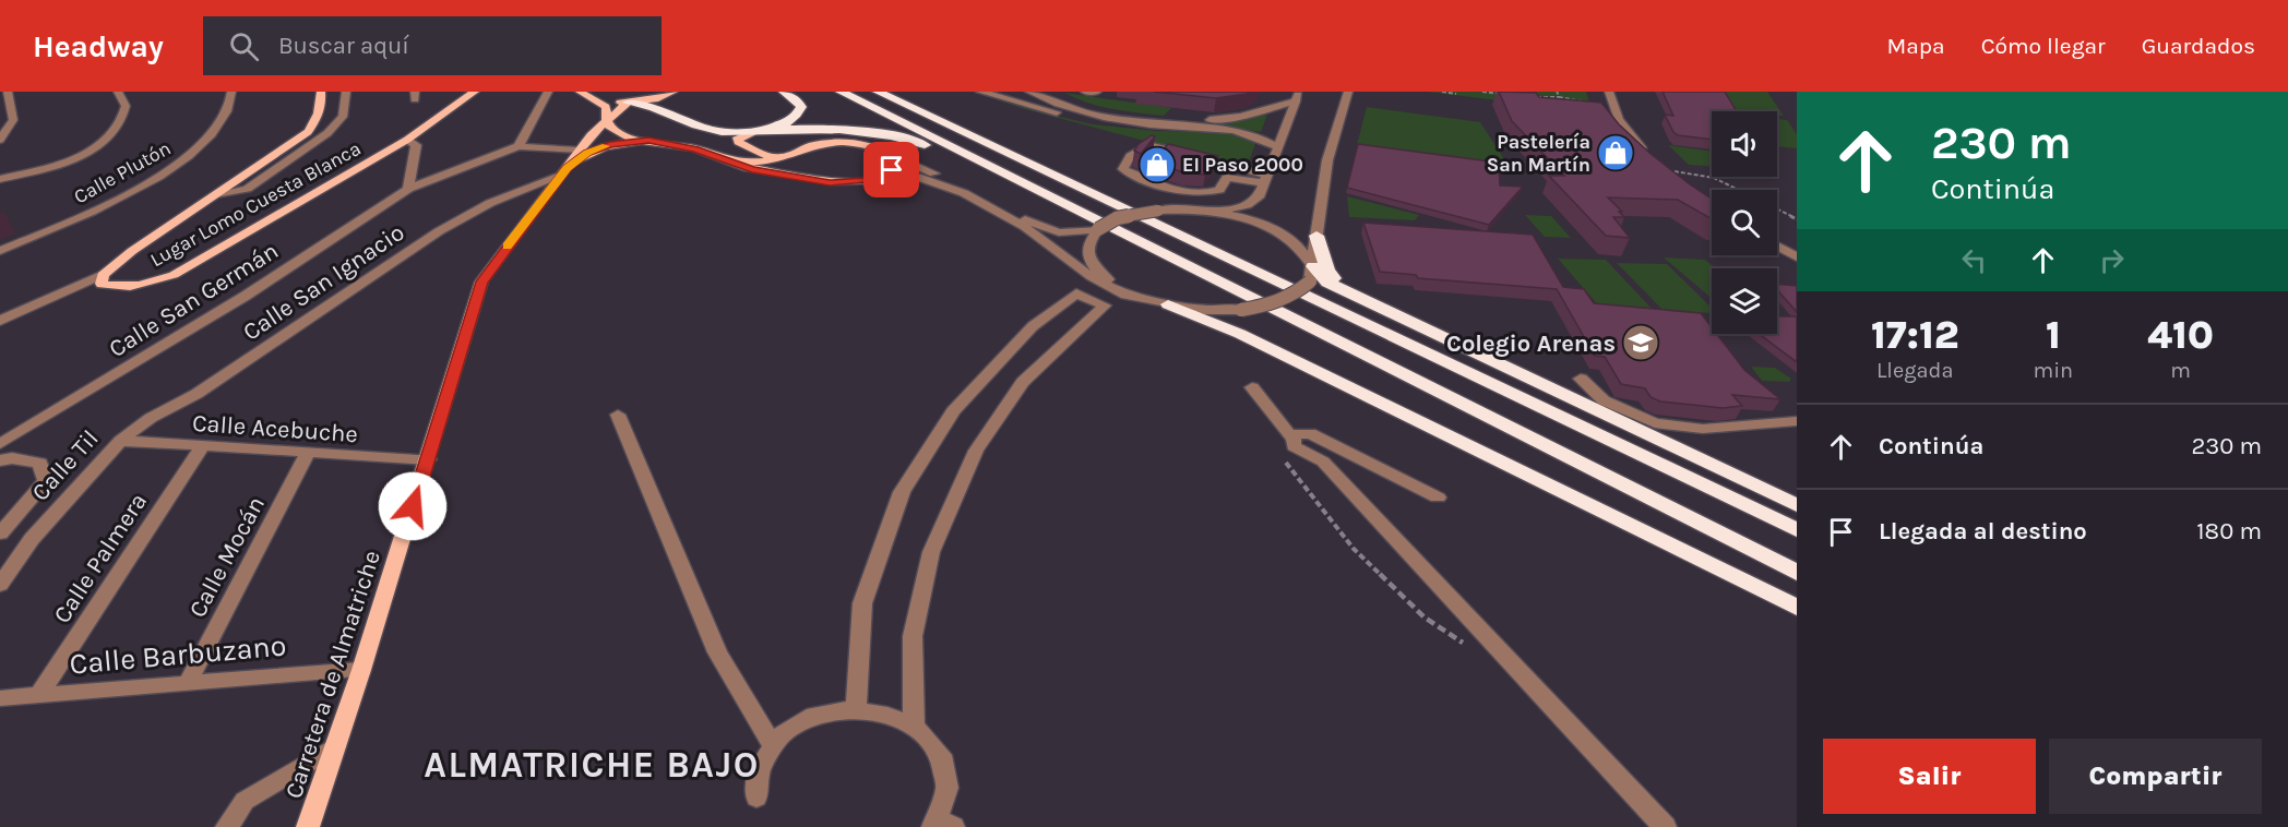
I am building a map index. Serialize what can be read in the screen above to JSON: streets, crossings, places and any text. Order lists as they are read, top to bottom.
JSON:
{
  "streets": {
    "main road": ["Lugar Lomo Cuesta Blanca", "Carretera de Almatriche"],
    "street": [
      "Calle Plutón",
      "Calle San Ignacio",
      "Calle San Germán",
      "Calle Acebuche",
      "Calle Til",
      "Calle Mocán",
      "Calle Palmera",
      "Calle Barbuzano"
    ]
  },
  "crossings": [
    ["Calle San Ignacio", "Calle Acebuche"],
    ["Calle San Ignacio", "Calle Til"],
    ["Calle San Ignacio", "Carretera de Almatriche"],
    ["Calle Acebuche", "Calle Til"],
    ["Calle Acebuche", "Calle Mocán"],
    ["Calle Acebuche", "Calle Palmera"],
    ["Calle Acebuche", "Carretera de Almatriche"],
    ["Calle Mocán", "Calle Barbuzano"],
    ["Calle Palmera", "Calle Barbuzano"],
    ["Calle Barbuzano", "Carretera de Almatriche"]
  ],
  "districts": ["ALMATRICHE BAJO"],
  "places": {
    "shop": ["Pastelería San Martín", "El Paso 2000"],
    "school or university": ["Colegio Arenas"]
  },
  "page": {
    "header": "Headway",
    "search": "Buscar aquí",
    "nav": ["Mapa", "Cómo llegar", "Guardados"],
    "turn": ["230 m", "Continúa"],
    "eta": [
      "17:12",
      "Llegada",
      "1",
      "min",
      "410",
      "m"
    ],
    "list": [
      {
        "name": "Continúa",
        "value": "230 m"
      },
      {
        "name": "Llegada al destino",
        "value": "180 m"
      }
    ],
    "buttons": ["Salir", "Compartir"]
  }
}
